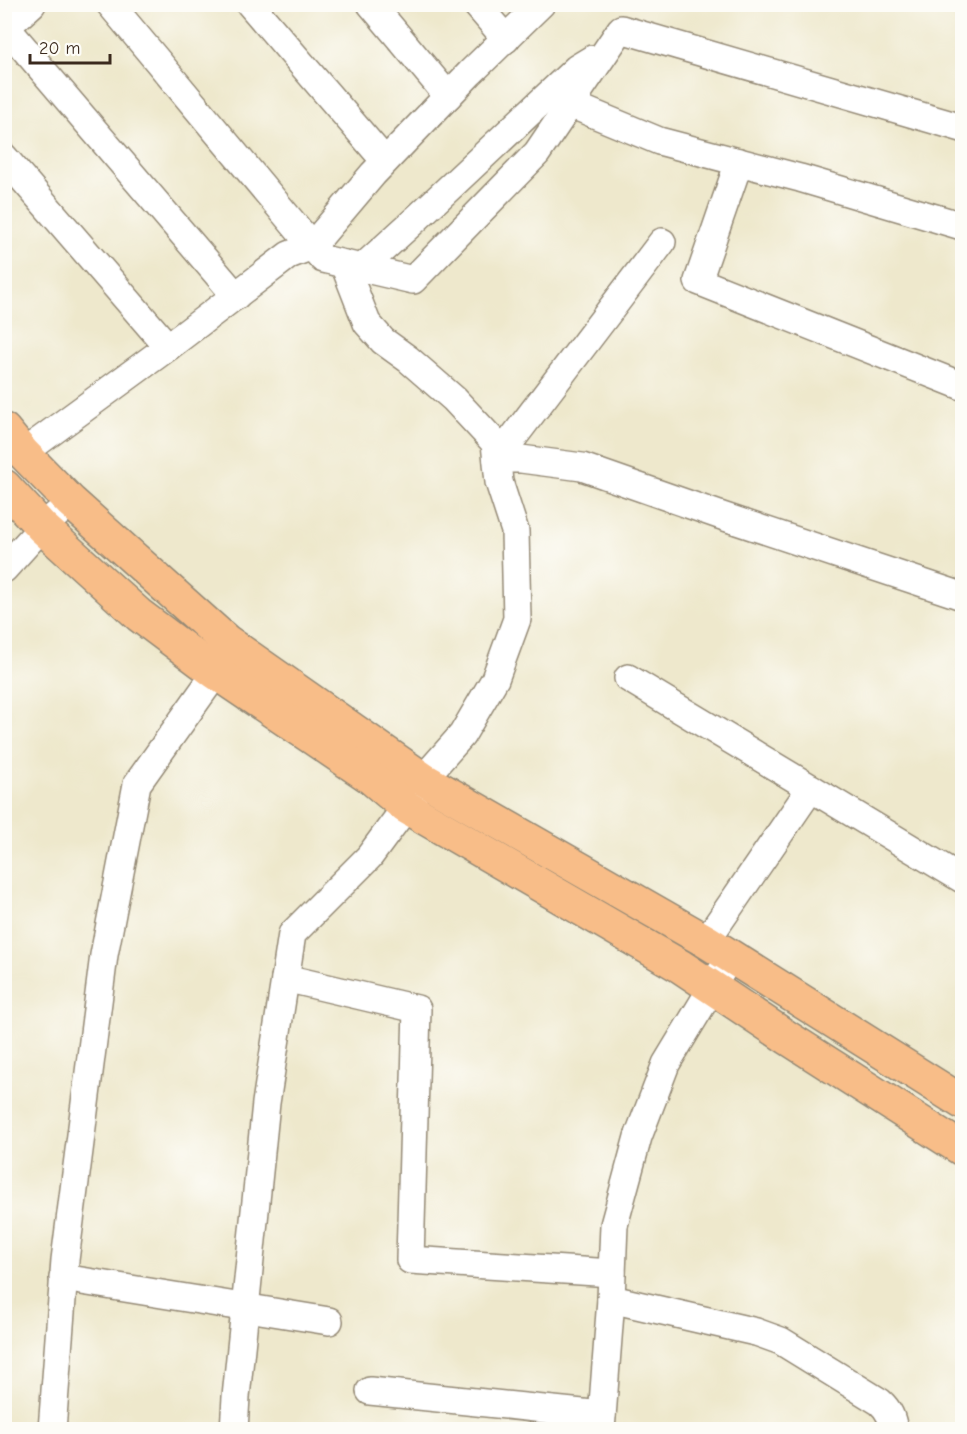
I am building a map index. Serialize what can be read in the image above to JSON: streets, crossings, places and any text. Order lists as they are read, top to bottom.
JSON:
{
  "scale_bar": "20 m"
}
